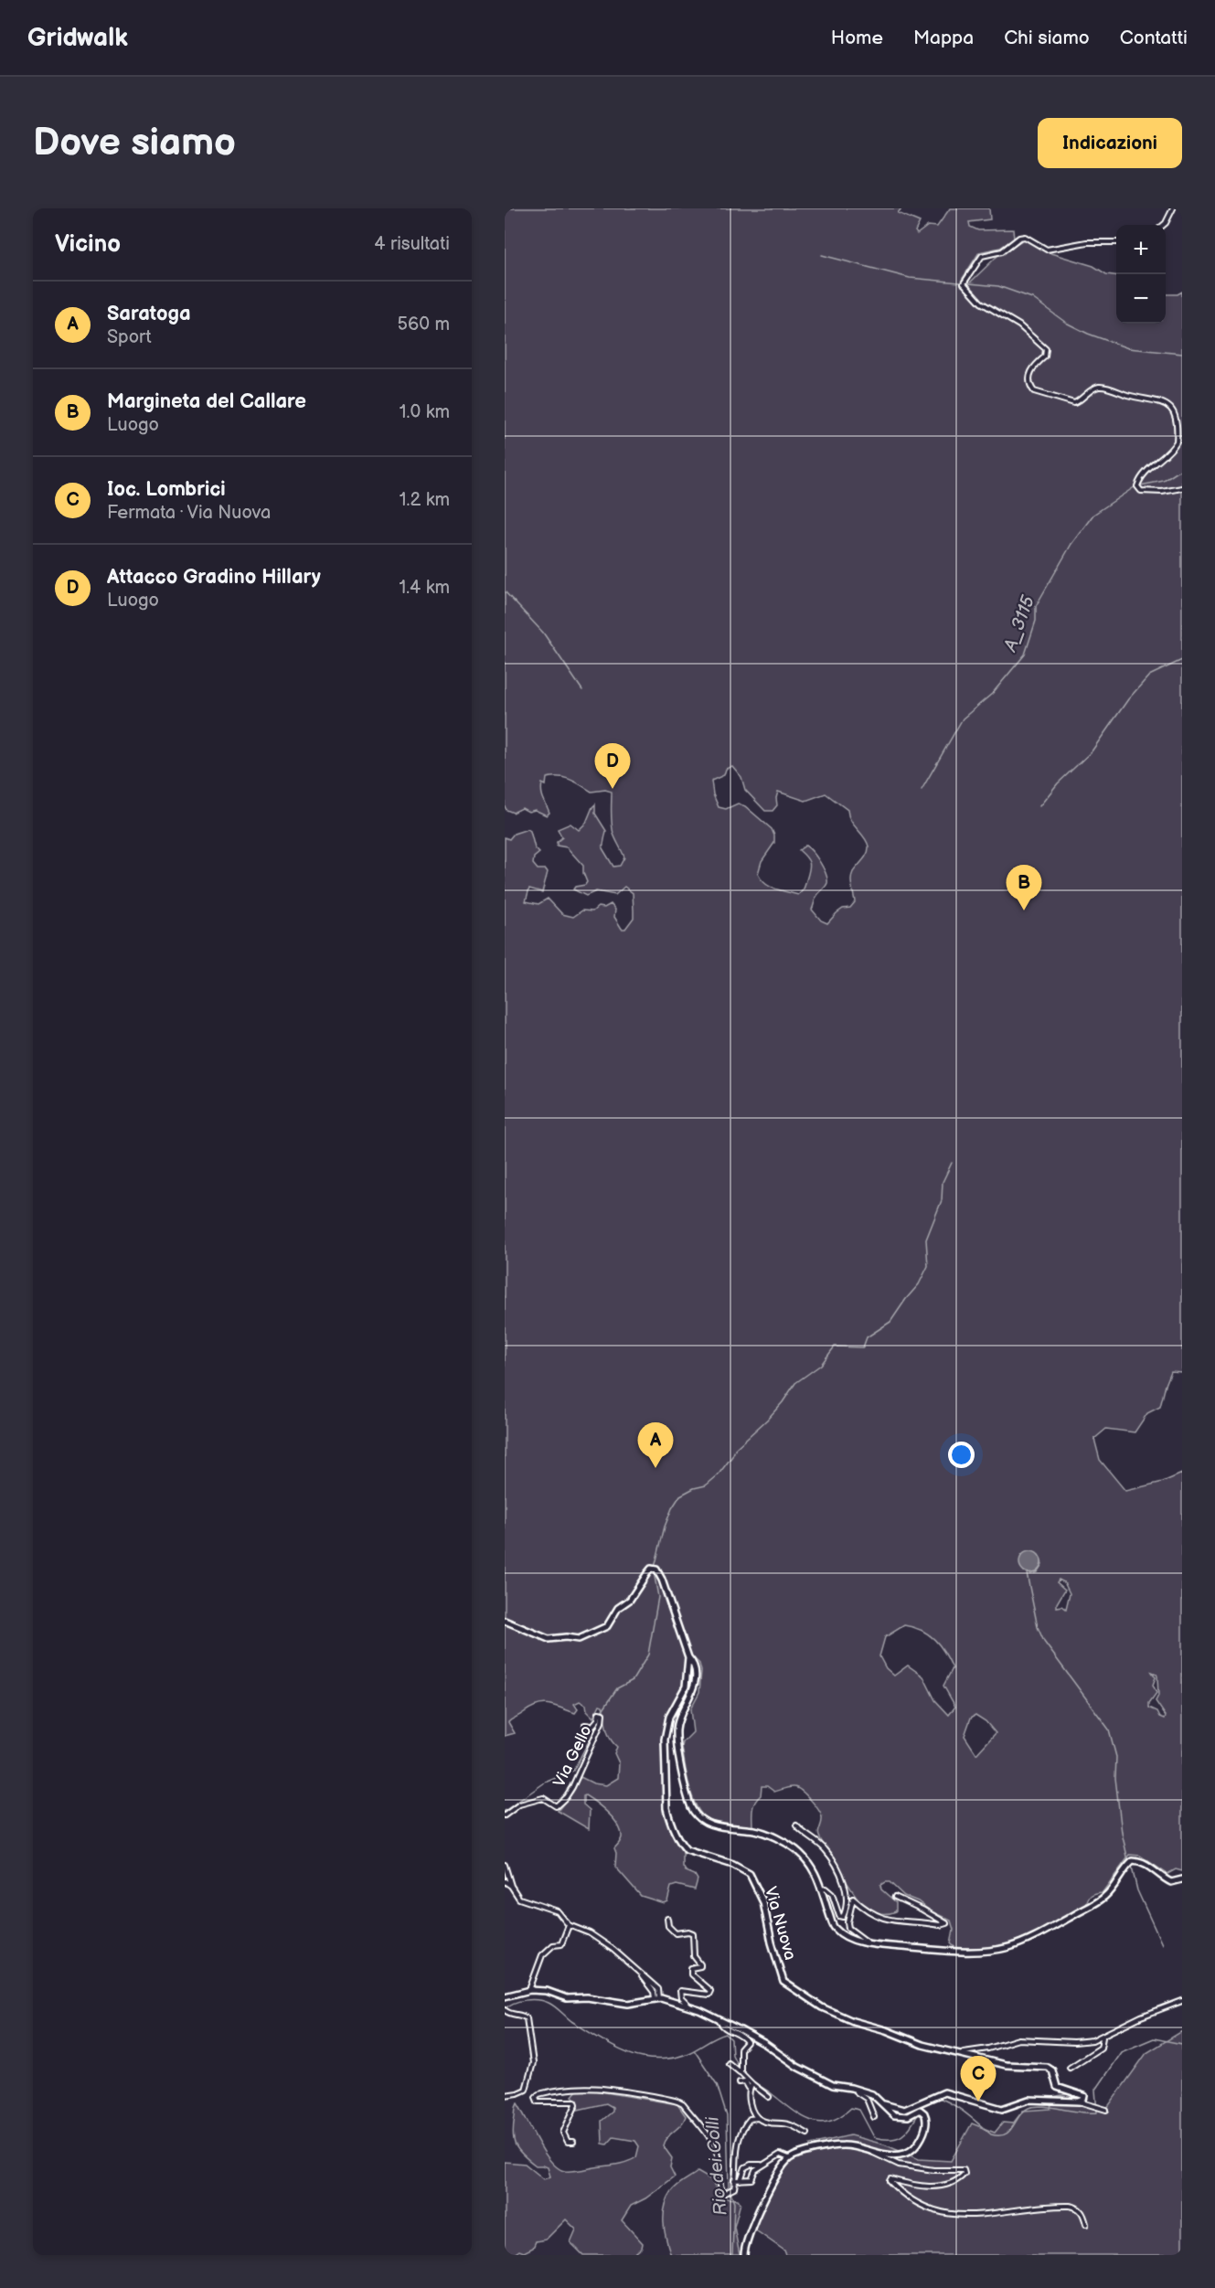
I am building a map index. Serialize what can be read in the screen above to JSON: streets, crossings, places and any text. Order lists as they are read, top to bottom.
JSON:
{
  "streets": {
    "street": ["Via Gello", "Via Nuova"]
  },
  "water": ["A_3115", "Rio dei Colli"],
  "page": {
    "header": "Gridwalk",
    "nav": [
      "Home",
      "Mappa",
      "Chi siamo",
      "Contatti"
    ],
    "buttons": "Indicazioni",
    "title": "Dove siamo",
    "heading": ["Vicino", "4 risultati"],
    "map_buttons": ["+", "−"],
    "list": [
      {
        "mark": "A",
        "name": "Saratoga",
        "note": "Sport",
        "value": "560 m"
      },
      {
        "mark": "B",
        "name": "Margineta del Callare",
        "note": "Luogo",
        "value": "1.0 km"
      },
      {
        "mark": "C",
        "name": "Ioc. Lombrici",
        "note": "Fermata · Via Nuova",
        "value": "1.2 km"
      },
      {
        "mark": "D",
        "name": "Attacco Gradino Hillary",
        "note": "Luogo",
        "value": "1.4 km"
      }
    ],
    "pins": [
      "D",
      "B",
      "A",
      "C"
    ]
  }
}
